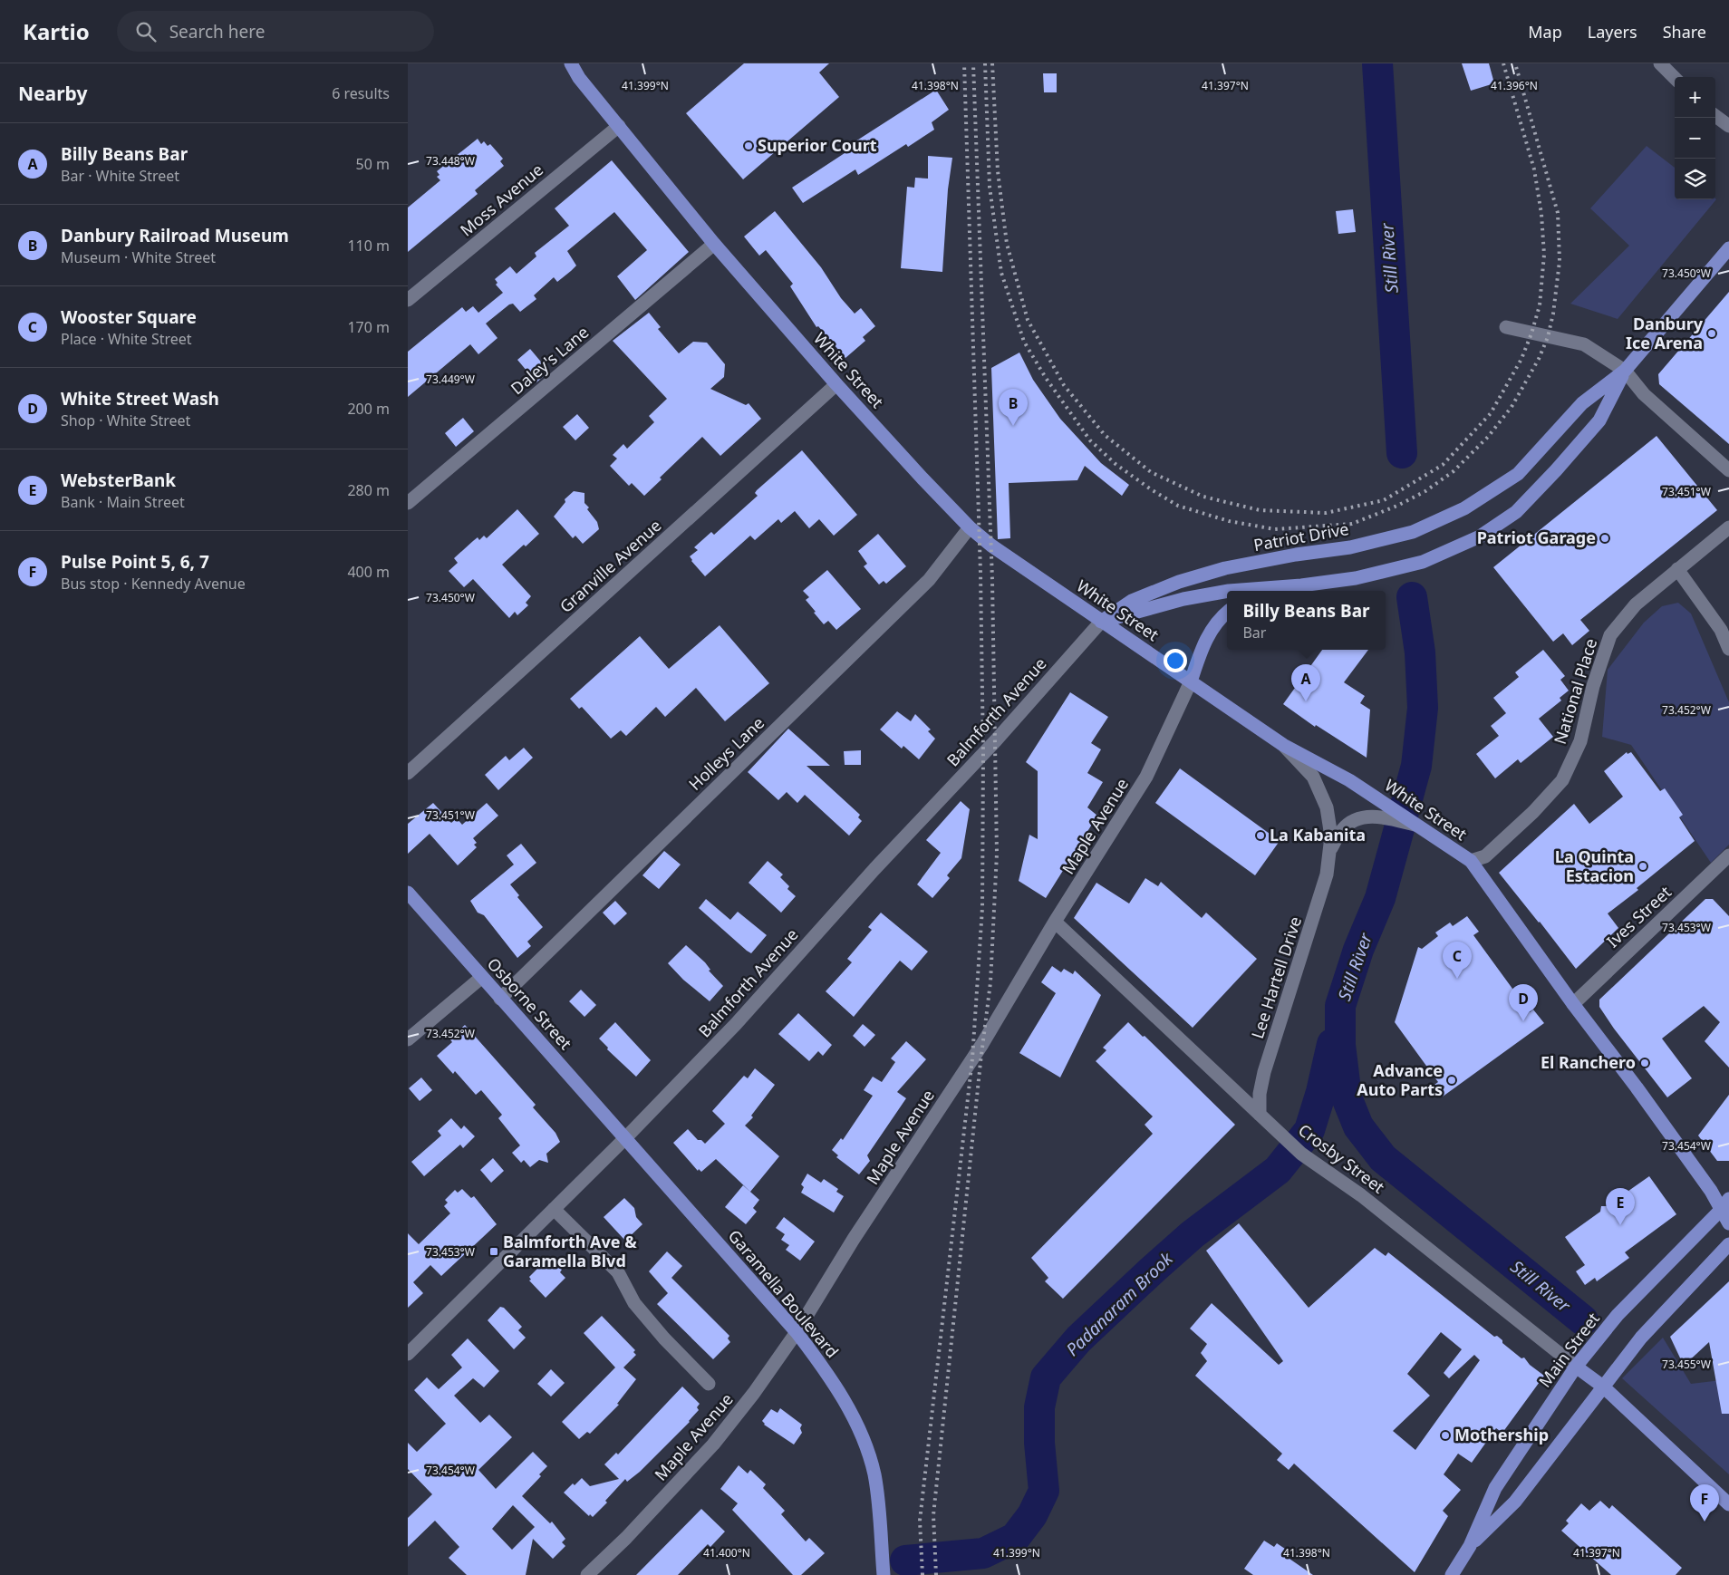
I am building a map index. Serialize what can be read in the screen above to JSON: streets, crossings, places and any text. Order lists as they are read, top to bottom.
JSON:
{
  "streets": {
    "main road": [
      "White Street",
      "Patriot Drive",
      "Osborne Street",
      "Crosby Street",
      "Garamella Boulevard",
      "Main Street"
    ],
    "street": [
      "Moss Avenue",
      "Daley's Lane",
      "Granville Avenue",
      "National Place",
      "Balmforth Avenue",
      "Holleys Lane",
      "Maple Avenue",
      "Ives Street",
      "Lee Hartell Drive"
    ]
  },
  "crossings": [
    ["Moss Avenue", "White Street"],
    ["Daley's Lane", "White Street"],
    ["White Street", "Patriot Drive"],
    ["White Street", "Granville Avenue"],
    ["White Street", "National Place"],
    ["White Street", "Balmforth Avenue"],
    ["White Street", "Holleys Lane"],
    ["White Street", "Maple Avenue"],
    ["White Street", "Ives Street"],
    ["White Street", "Lee Hartell Drive"],
    ["White Street", "Main Street"],
    ["Patriot Drive", "Balmforth Avenue"],
    ["Balmforth Avenue", "Osborne Street"],
    ["Balmforth Avenue", "Garamella Boulevard"],
    ["Holleys Lane", "Osborne Street"],
    ["Maple Avenue", "Crosby Street"],
    ["Maple Avenue", "Garamella Boulevard"],
    ["Lee Hartell Drive", "Crosby Street"],
    ["Osborne Street", "Garamella Boulevard"],
    ["Crosby Street", "Main Street"]
  ],
  "water": ["Still River", "Padanaram Brook"],
  "places": {
    "other": [
      "Superior Court",
      "Danbury Ice Arena",
      "Patriot Garage",
      "La Kabanita",
      "La Quinta Estacion",
      "El Ranchero",
      "Advance Auto Parts",
      "Mothership"
    ],
    "transit": ["Balmforth Ave & Garamella Blvd"]
  },
  "page": {
    "header": "Kartio",
    "search": "Search here",
    "nav": ["Map", "Layers", "Share"],
    "heading": ["Nearby", "6 results"],
    "map_buttons": ["+", "−"],
    "list": [
      {
        "mark": "A",
        "name": "Billy Beans Bar",
        "note": "Bar · White Street",
        "value": "50 m"
      },
      {
        "mark": "B",
        "name": "Danbury Railroad Museum",
        "note": "Museum · White Street",
        "value": "110 m"
      },
      {
        "mark": "C",
        "name": "Wooster Square",
        "note": "Place · White Street",
        "value": "170 m"
      },
      {
        "mark": "D",
        "name": "White Street Wash",
        "note": "Shop · White Street",
        "value": "200 m"
      },
      {
        "mark": "E",
        "name": "WebsterBank",
        "note": "Bank · Main Street",
        "value": "280 m"
      },
      {
        "mark": "F",
        "name": "Pulse Point 5, 6, 7",
        "note": "Bus stop · Kennedy Avenue",
        "value": "400 m"
      }
    ],
    "pins": [
      "B",
      "A",
      "C",
      "D",
      "E",
      "F"
    ],
    "popup": ["Billy Beans Bar", "Bar"]
  },
  "coordinates": [
    "41.396°N",
    "41.399°N",
    "41.398°N",
    "41.397°N",
    "73.448°W",
    "73.450°W",
    "73.449°W",
    "73.451°W",
    "73.452°W",
    "73.453°W",
    "73.454°W",
    "73.455°W",
    "41.400°N"
  ]
}
